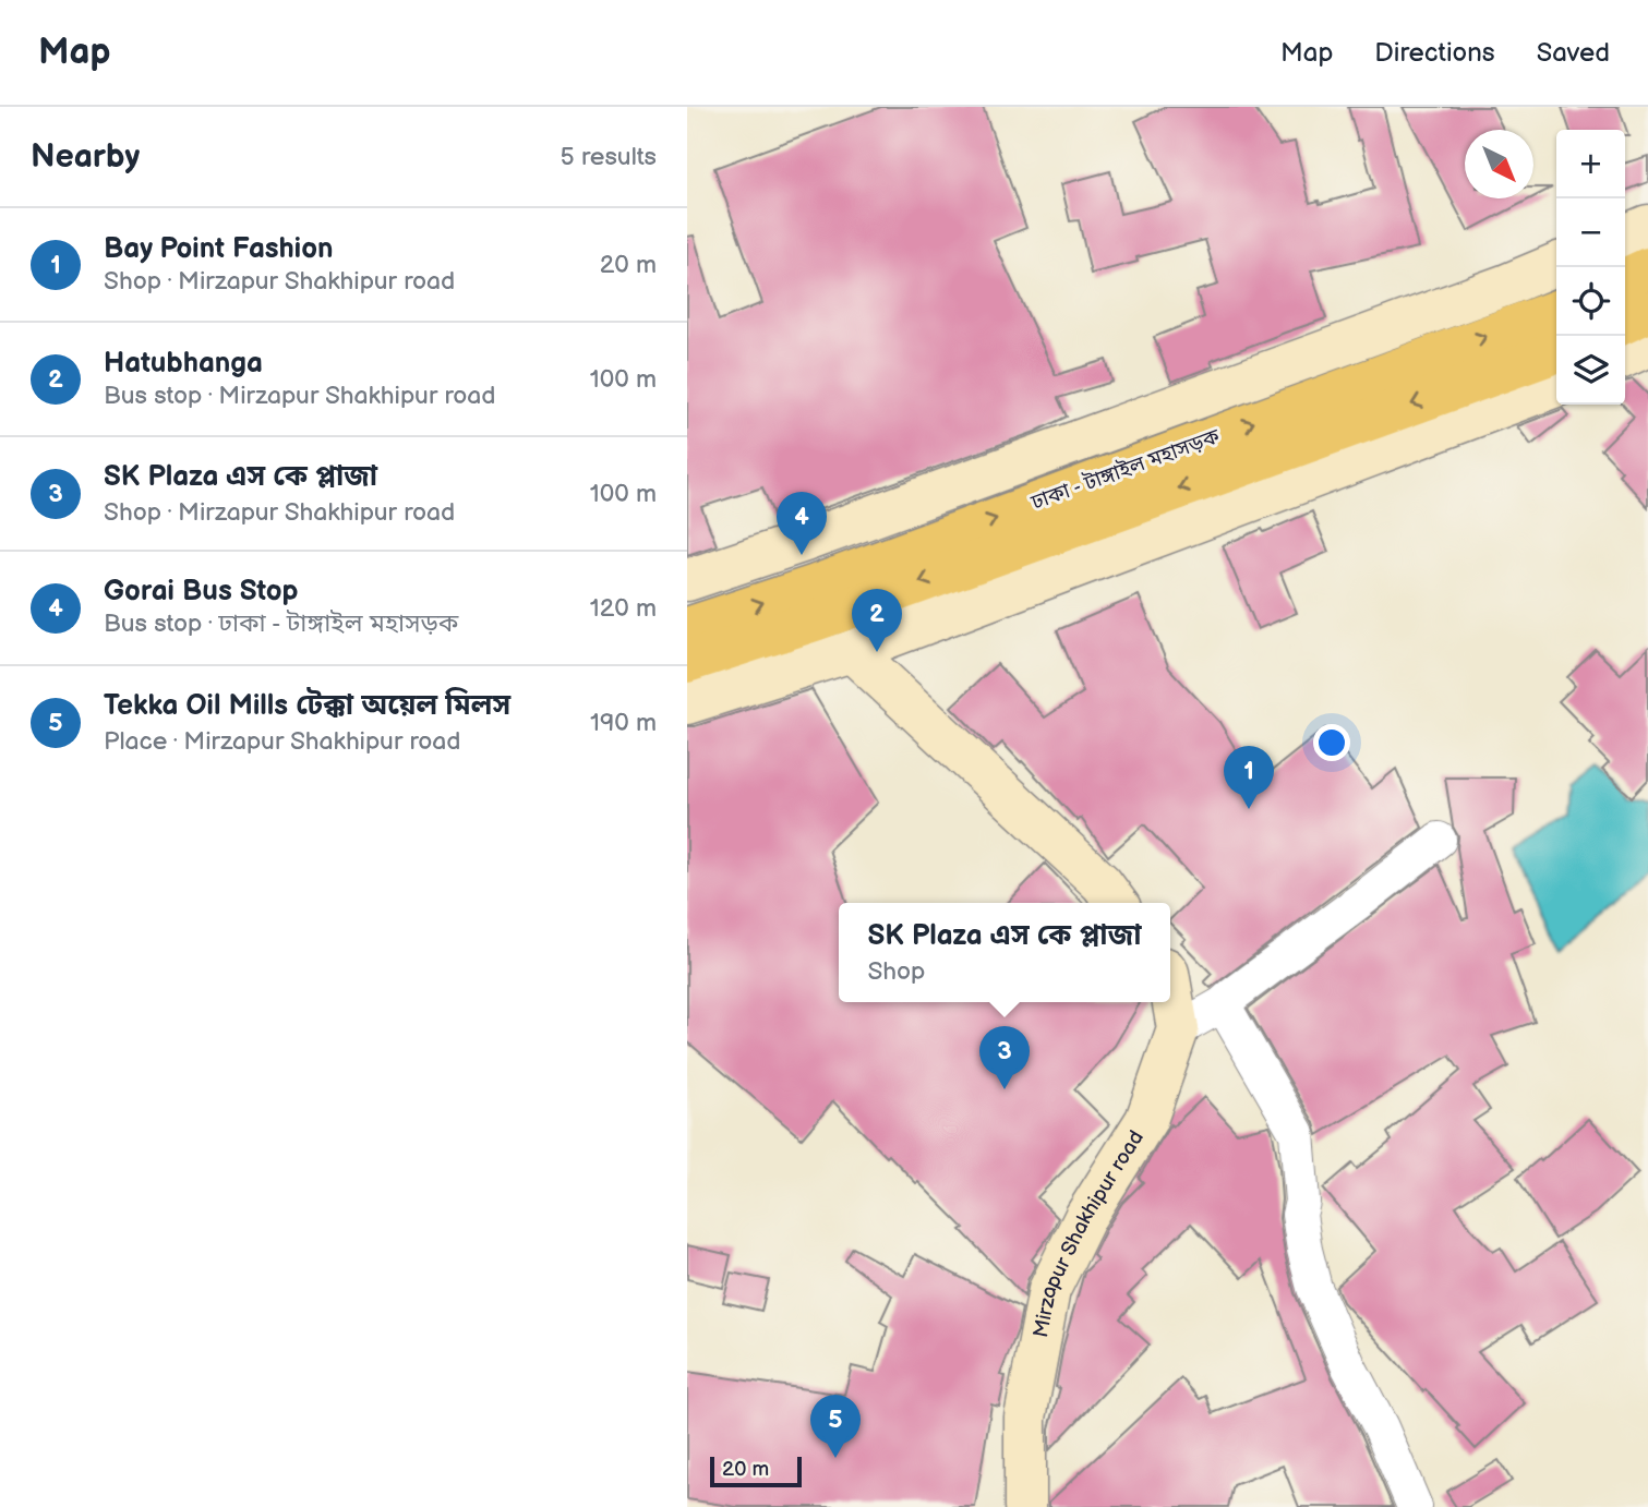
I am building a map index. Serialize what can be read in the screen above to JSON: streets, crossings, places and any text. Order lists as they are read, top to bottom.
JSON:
{
  "streets": {
    "highway": ["ঢাকা - টাঙ্গাইল মহাসড়ক"],
    "main road": ["Mirzapur Shakhipur road"]
  },
  "scale_bar": "20 m",
  "north": "bottom right",
  "page": {
    "header": "Map",
    "nav": ["Map", "Directions", "Saved"],
    "heading": ["Nearby", "5 results"],
    "map_buttons": ["+", "−"],
    "list": [
      {
        "mark": "1",
        "name": "Bay Point Fashion",
        "note": "Shop · Mirzapur Shakhipur road",
        "value": "20 m"
      },
      {
        "mark": "2",
        "name": "Hatubhanga",
        "note": "Bus stop · Mirzapur Shakhipur road",
        "value": "100 m"
      },
      {
        "mark": "3",
        "name": "SK Plaza এস কে প্লাজা",
        "note": "Shop · Mirzapur Shakhipur road",
        "value": "100 m"
      },
      {
        "mark": "4",
        "name": "Gorai Bus Stop",
        "note": "Bus stop · ঢাকা - টাঙ্গাইল মহাসড়ক",
        "value": "120 m"
      },
      {
        "mark": "5",
        "name": "Tekka Oil Mills টেক্কা অয়েল মিলস",
        "note": "Place · Mirzapur Shakhipur road",
        "value": "190 m"
      }
    ],
    "pins": [
      "4",
      "2",
      "1",
      "3",
      "5"
    ],
    "popup": ["SK Plaza এস কে প্লাজা", "Shop"],
    "scale": "20 m"
  }
}
